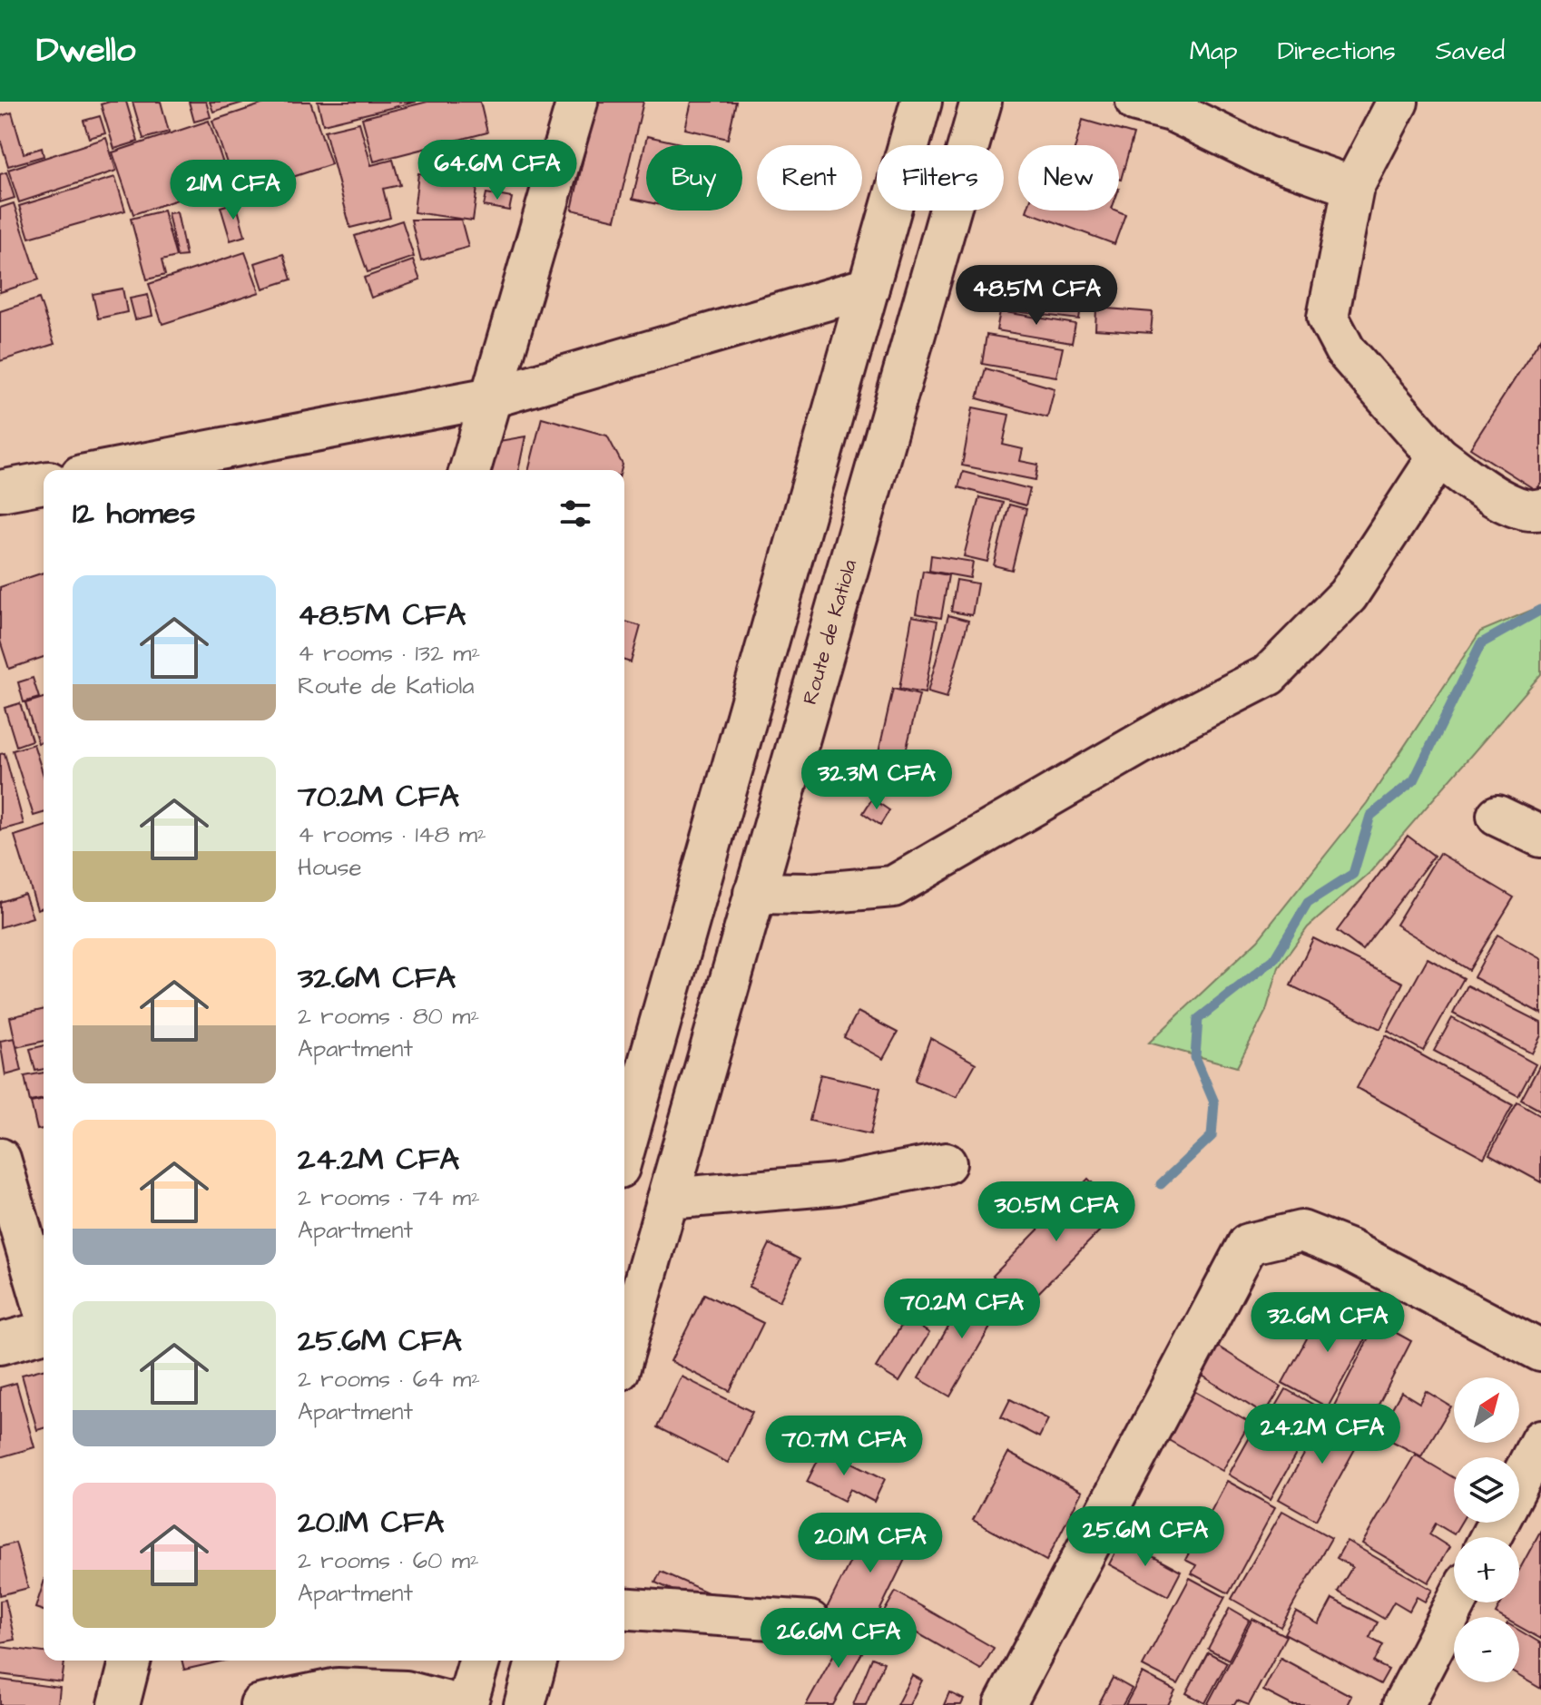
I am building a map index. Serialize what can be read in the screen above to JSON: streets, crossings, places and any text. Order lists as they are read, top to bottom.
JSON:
{
  "streets": {
    "main road": ["Route de Katiola"]
  },
  "north": "top right",
  "page": {
    "header": "Dwello",
    "nav": ["Map", "Directions", "Saved"],
    "price": [
      "64.6M CFA",
      "21M CFA",
      "48.5M CFA",
      "32.3M CFA",
      "30.5M CFA",
      "70.2M CFA",
      "32.6M CFA",
      "24.2M CFA",
      "70.7M CFA",
      "25.6M CFA",
      "20.1M CFA",
      "26.6M CFA"
    ],
    "chip": [
      "Buy",
      "Rent",
      "Filters",
      "New"
    ],
    "heading": "12 homes",
    "list": [
      {
        "name": "48.5M CFA",
        "note": "4 rooms · 132 m² · Route de Katiola"
      },
      {
        "name": "70.2M CFA",
        "note": "4 rooms · 148 m² · House"
      },
      {
        "name": "32.6M CFA",
        "note": "2 rooms · 80 m² · Apartment"
      },
      {
        "name": "24.2M CFA",
        "note": "2 rooms · 74 m² · Apartment"
      },
      {
        "name": "25.6M CFA",
        "note": "2 rooms · 64 m² · Apartment"
      },
      {
        "name": "20.1M CFA",
        "note": "2 rooms · 60 m² · Apartment"
      }
    ],
    "map_buttons": ["+", "−"]
  }
}
